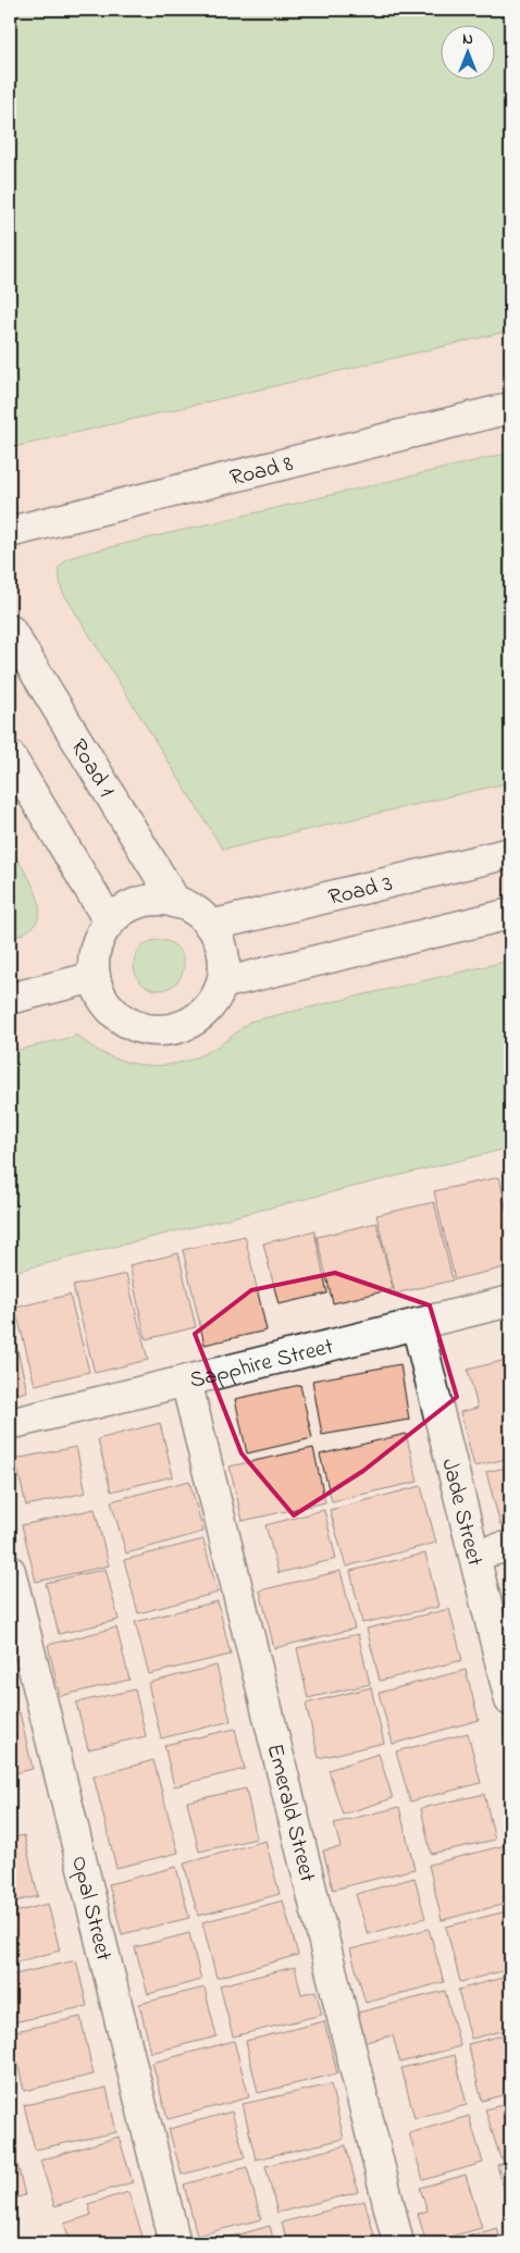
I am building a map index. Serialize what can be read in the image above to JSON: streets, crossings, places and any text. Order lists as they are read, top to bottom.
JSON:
{
  "streets": {
    "street": [
      "Road 8",
      "Road 1",
      "Road 3",
      "Sapphire Street",
      "Jade Street",
      "Emerald Street",
      "Opal Street"
    ]
  },
  "crossings": [
    ["Road 1", "Road 3"],
    ["Sapphire Street", "Jade Street"],
    ["Sapphire Street", "Emerald Street"]
  ],
  "north": "top"
}
